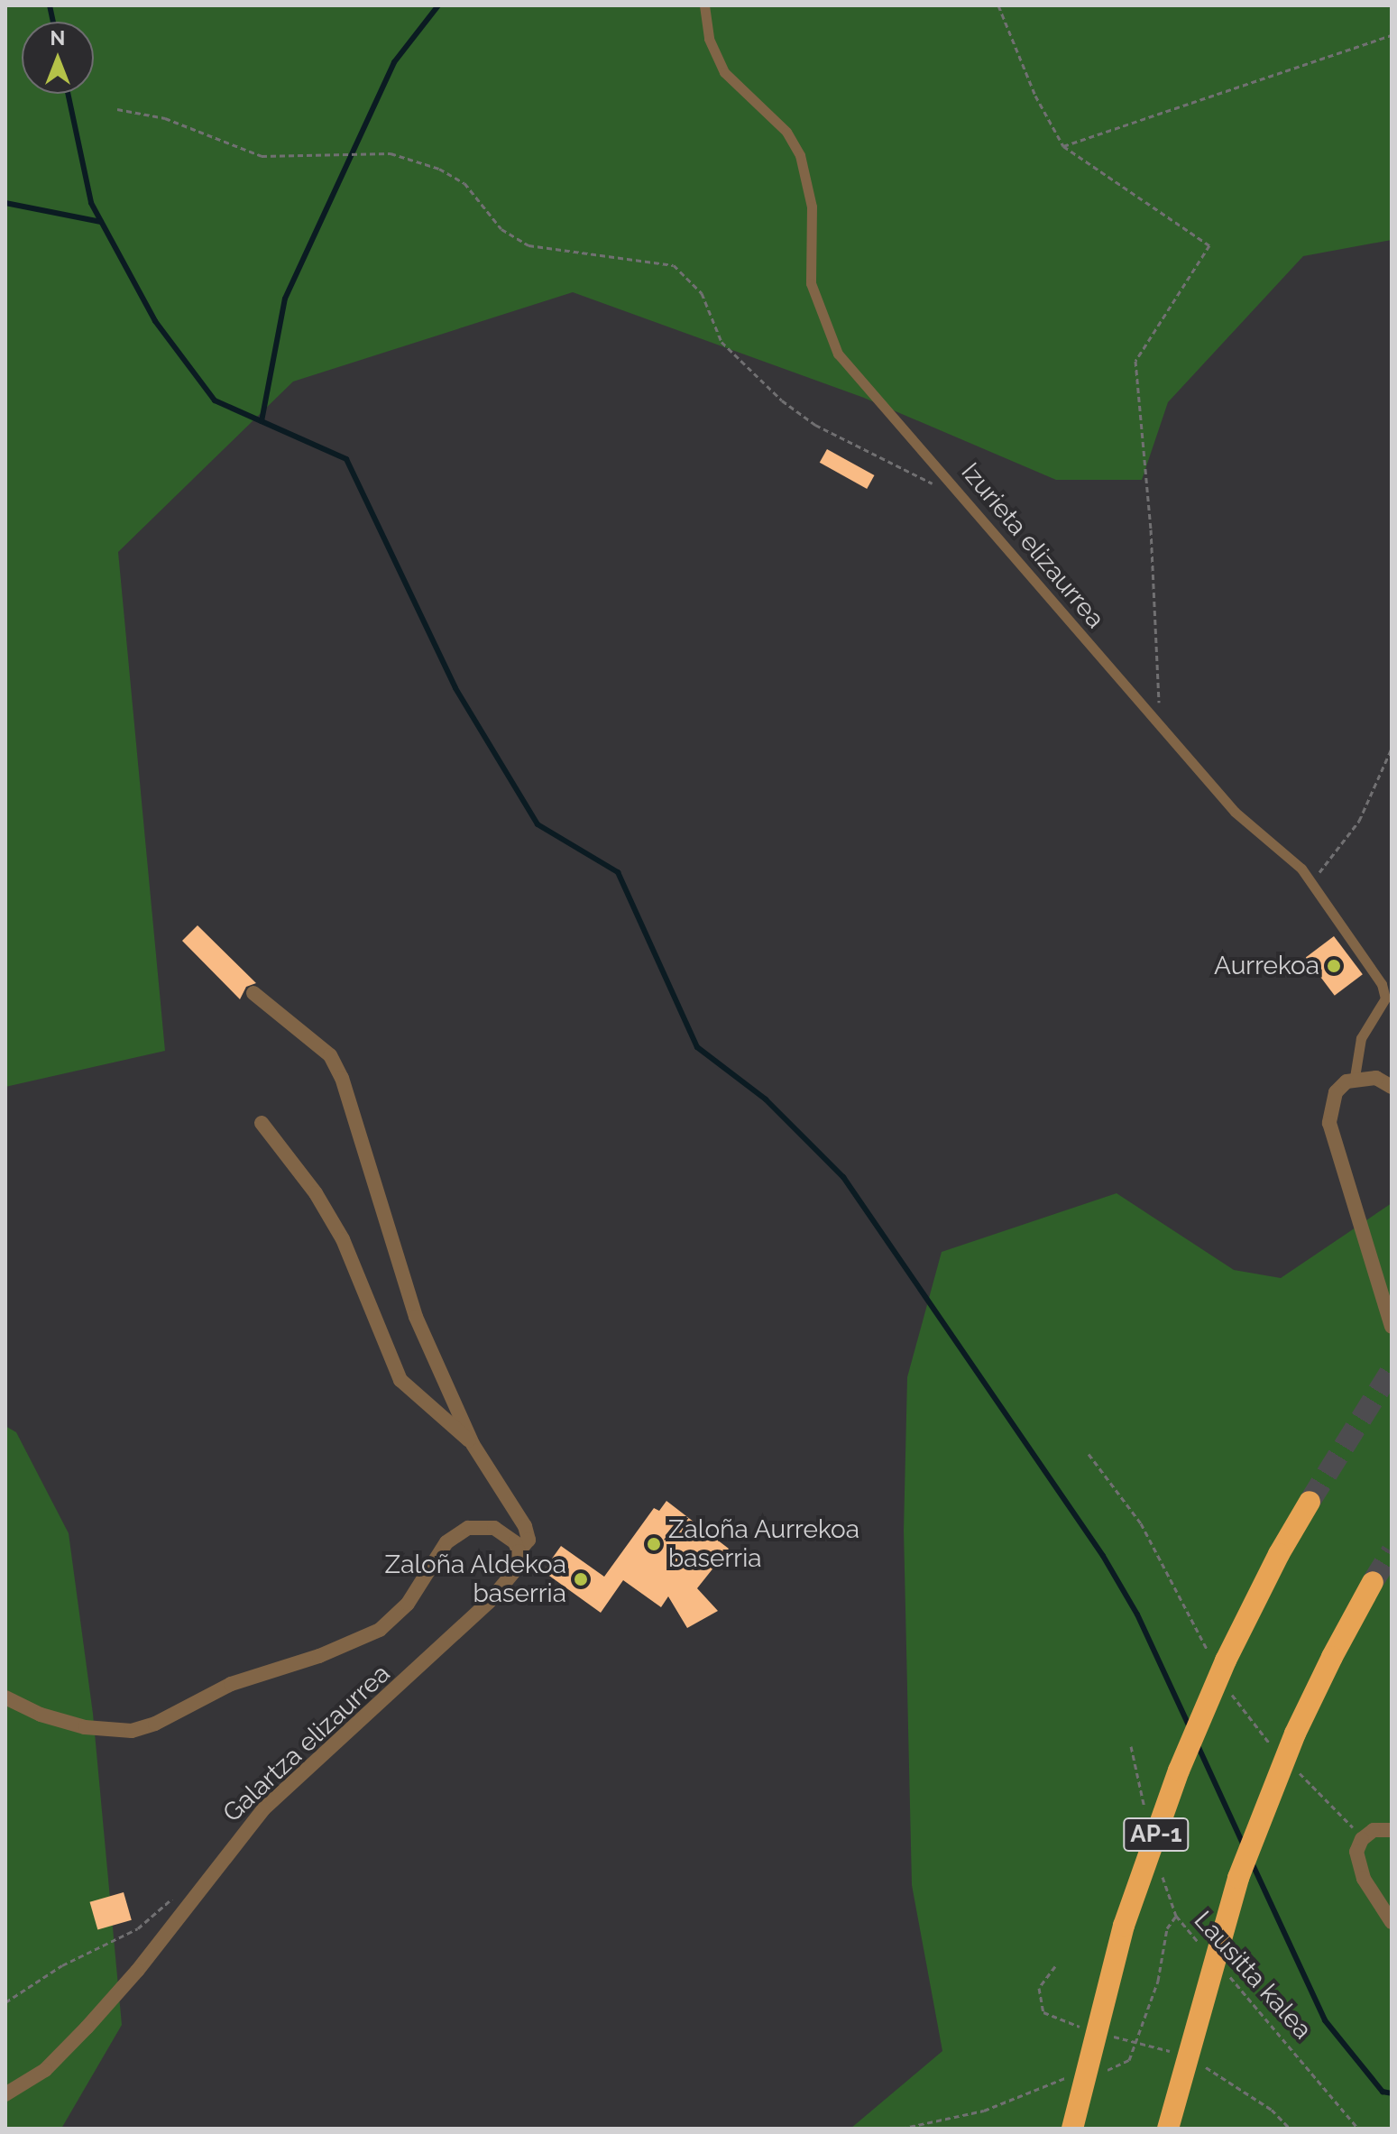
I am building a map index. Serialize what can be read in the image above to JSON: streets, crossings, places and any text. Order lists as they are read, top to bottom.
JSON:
{
  "streets": {
    "highway": ["AP-1"],
    "street": ["Galartza elizaurrea"],
    "lane": ["Izurieta elizaurrea"],
    "path": ["Lausitta kalea"]
  },
  "places": ["Aurrekoa", "Zaloña Aurrekoa baserria", "Zaloña Aldekoa baserria"],
  "north": "top"
}
